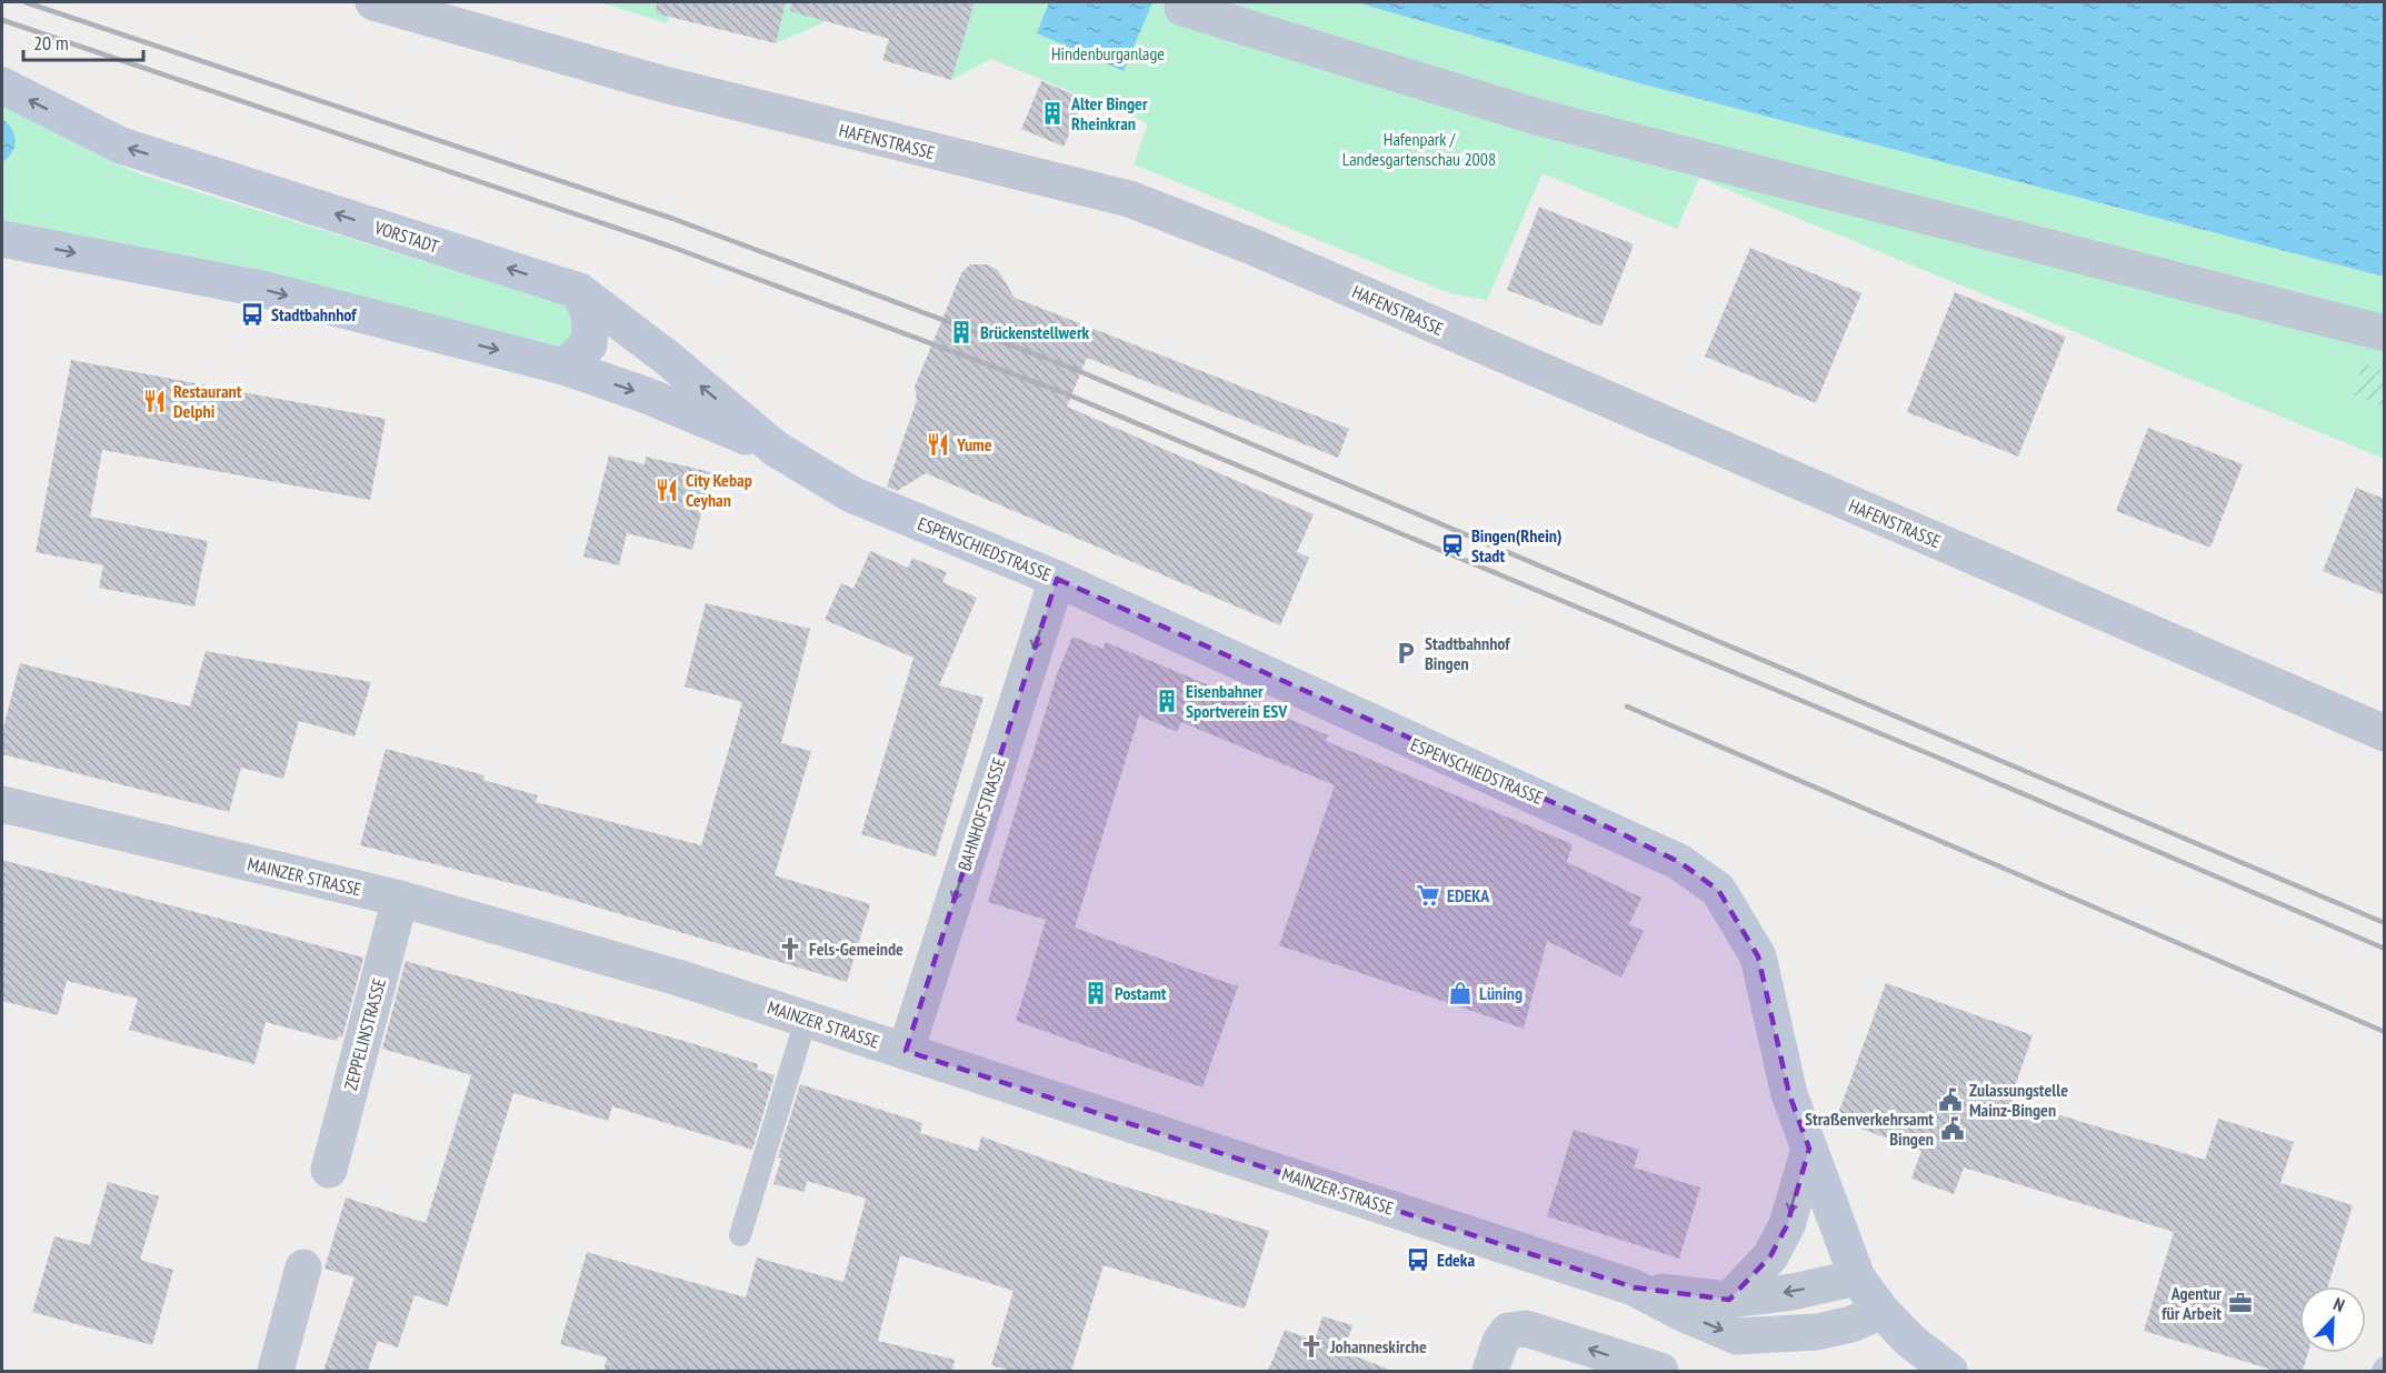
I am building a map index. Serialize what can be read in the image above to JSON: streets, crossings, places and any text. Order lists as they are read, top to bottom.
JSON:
{
  "streets": {
    "main road": ["VORSTADT", "ESPENSCHIEDSTRASSE"],
    "street": [
      "HAFENSTRASSE",
      "BAHNHOFSTRASSE",
      "MAINZER STRASSE",
      "ZEPPELINSTRASSE"
    ]
  },
  "crossings": [
    ["VORSTADT", "ESPENSCHIEDSTRASSE"],
    ["ESPENSCHIEDSTRASSE", "BAHNHOFSTRASSE"],
    ["ESPENSCHIEDSTRASSE", "MAINZER STRASSE"],
    ["BAHNHOFSTRASSE", "MAINZER STRASSE"],
    ["MAINZER STRASSE", "ZEPPELINSTRASSE"]
  ],
  "one_way": ["BAHNHOFSTRASSE"],
  "parks": ["Hindenburganlage", "Hafenpark / Landesgartenschau 2008"],
  "places": {
    "building": [
      "Alter Binger Rheinkran",
      "Brückenstellwerk",
      "Eisenbahner Sportverein ESV",
      "Postamt"
    ],
    "bus stop": ["Stadtbahnhof", "Edeka"],
    "restaurant": ["Restaurant Delphi", "Yume", "City Kebap Ceyhan"],
    "station": ["Bingen(Rhein) Stadt"],
    "parking": ["Stadtbahnhof Bingen"],
    "supermarket": ["EDEKA"],
    "church": ["Fels-Gemeinde", "Johanneskirche"],
    "shop": ["Lüning"],
    "public building": ["Zulassungstelle Mainz-Bingen", "Straßenverkehrsamt Bingen"],
    "office": ["Agentur für Arbeit"]
  },
  "scale_bar": "20 m",
  "north": "top right"
}
